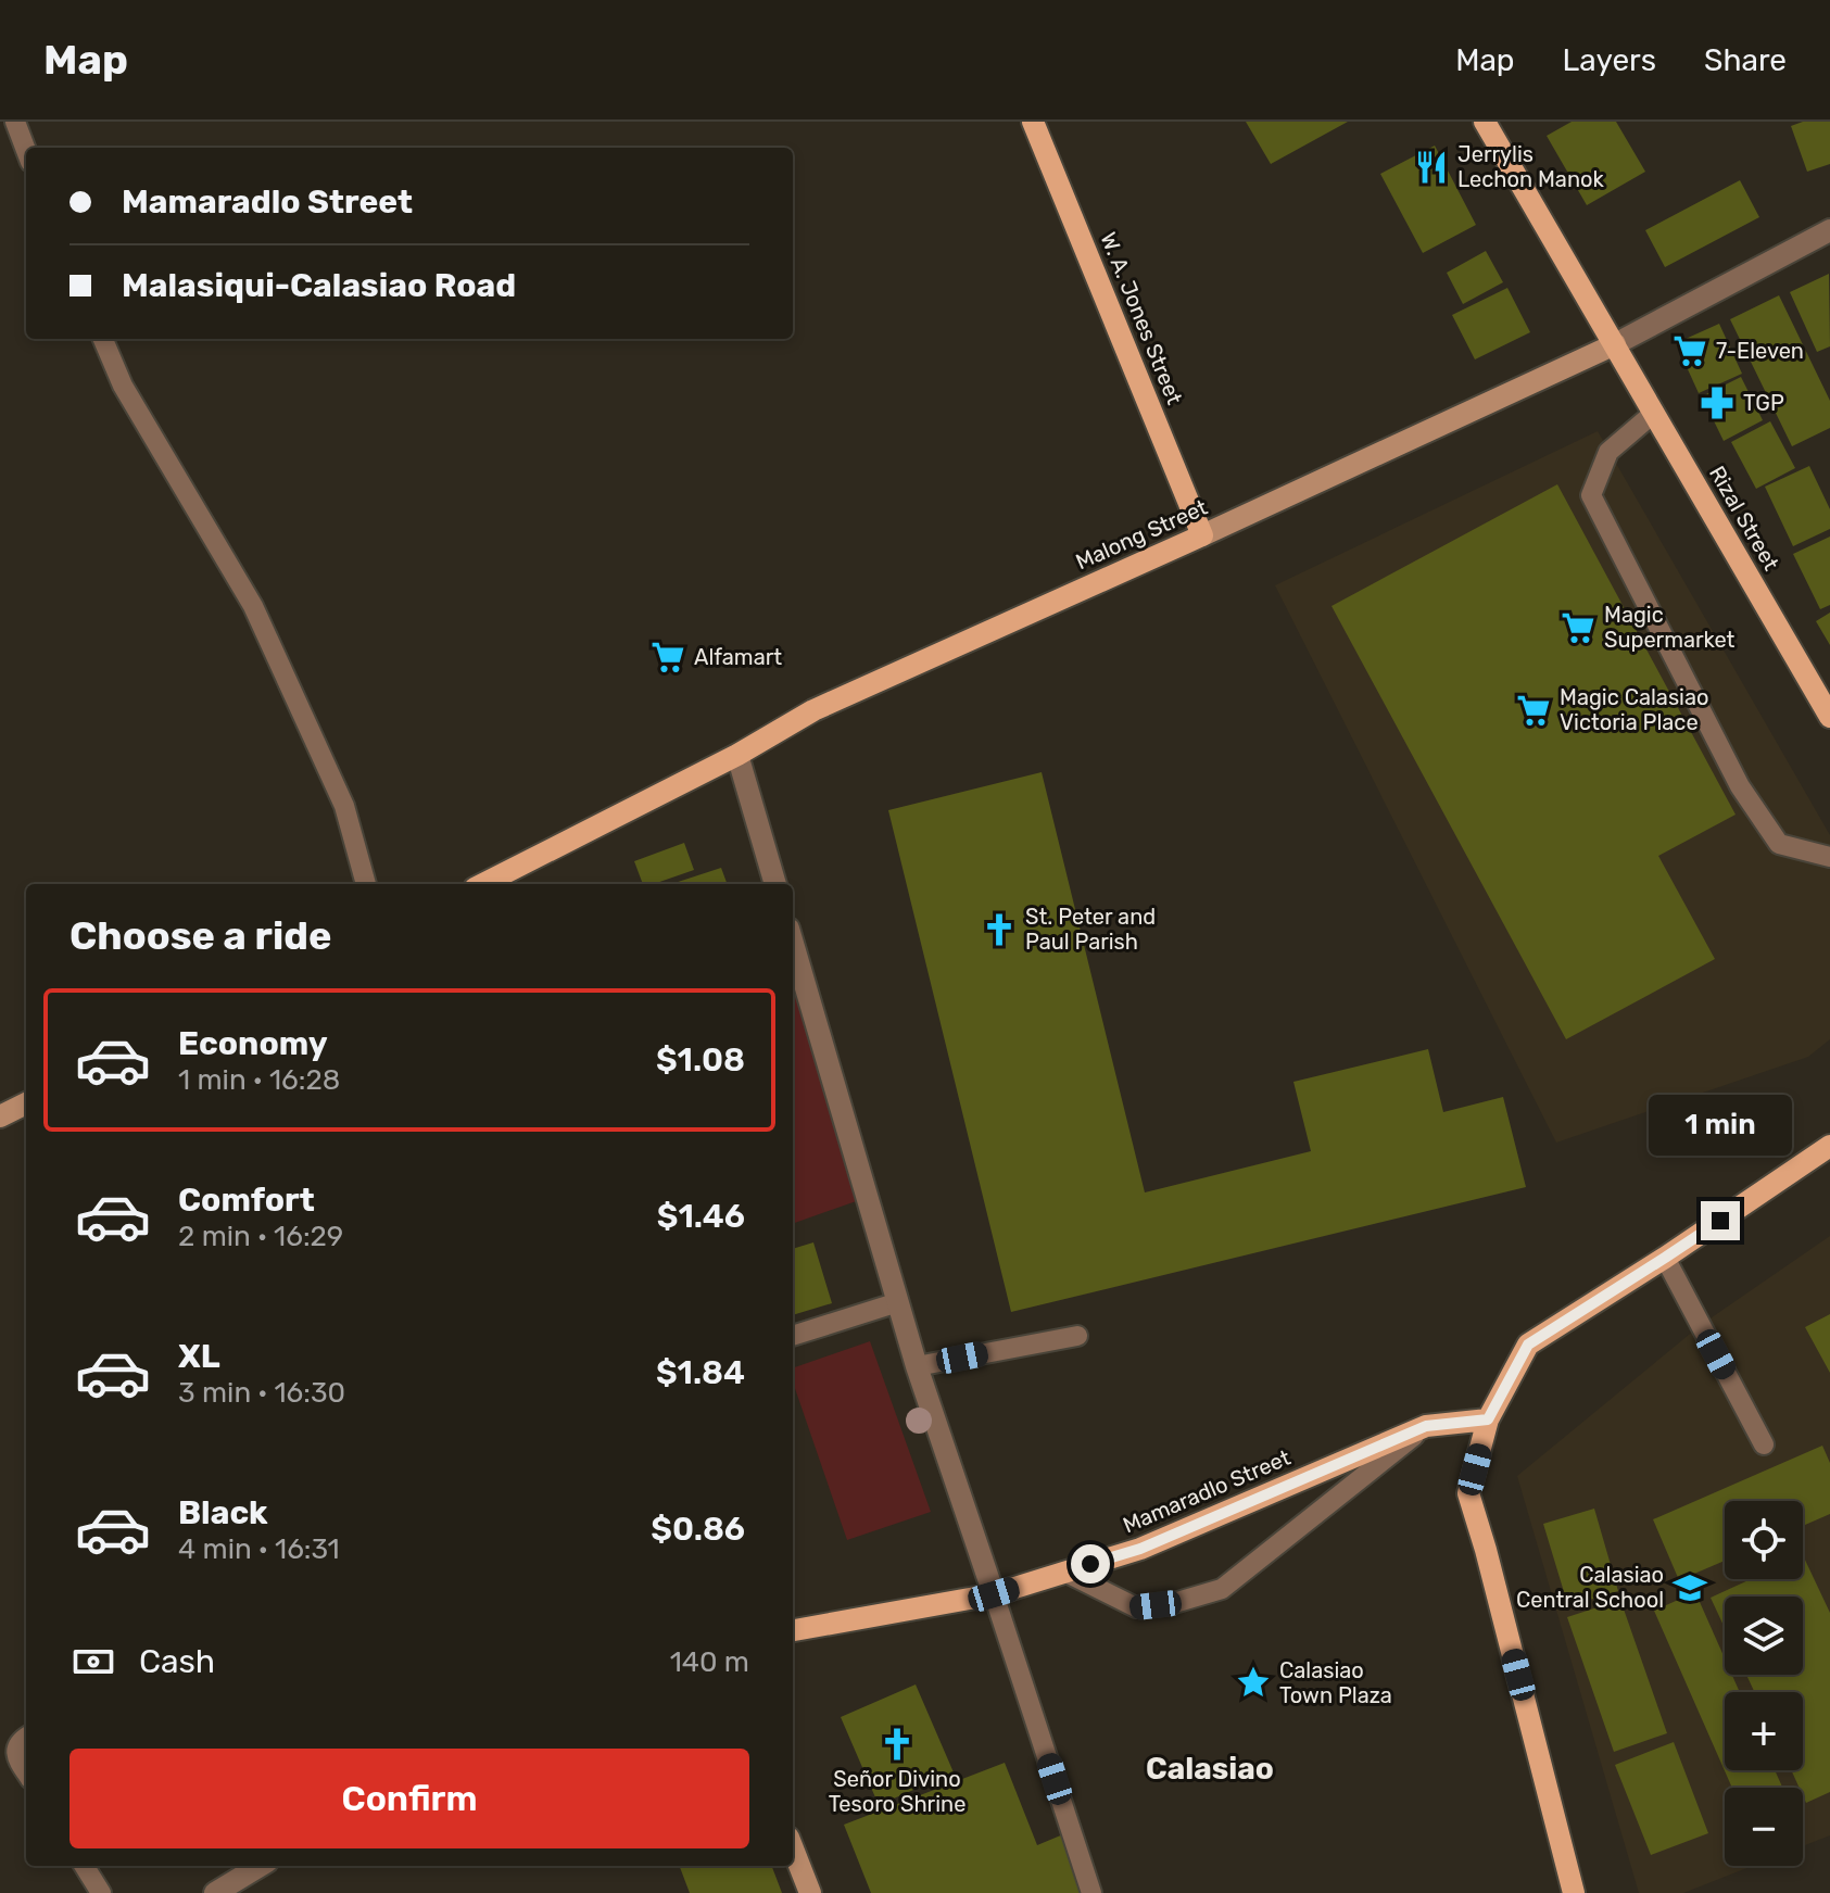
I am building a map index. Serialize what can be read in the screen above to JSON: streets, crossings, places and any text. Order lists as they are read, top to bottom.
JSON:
{
  "streets": {
    "main road": [
      "W. A. Jones Street",
      "Rizal Street",
      "Malong Street",
      "Mamaradlo Street"
    ]
  },
  "crossings": [
    ["W. A. Jones Street", "Malong Street"],
    ["Rizal Street", "Malong Street"]
  ],
  "districts": ["Calasiao"],
  "places": {
    "restaurant": ["Jerrylis Lechon Manok"],
    "supermarket": [
      "7-Eleven",
      "Magic Supermarket",
      "Alfamart",
      "Magic Calasiao Victoria Place"
    ],
    "pharmacy": ["TGP"],
    "church": ["St. Peter and Paul Parish", "Señor Divino Tesoro Shrine"],
    "school or university": ["Calasiao Central School"],
    "place": ["Calasiao Town Plaza"]
  },
  "page": {
    "header": "Map",
    "nav": ["Map", "Layers", "Share"],
    "banner": ["Mamaradlo Street", "Malasiqui-Calasiao Road"],
    "heading": "Choose a ride",
    "list": [
      {
        "name": "Economy",
        "note": "1 min · 16:28",
        "value": "$1.08"
      },
      {
        "name": "Comfort",
        "note": "2 min · 16:29",
        "value": "$1.46"
      },
      {
        "name": "XL",
        "note": "3 min · 16:30",
        "value": "$1.84"
      },
      {
        "name": "Black",
        "note": "4 min · 16:31",
        "value": "$0.86"
      }
    ],
    "bubble": "1 min",
    "map_buttons": ["+", "−"],
    "pay": ["Cash", "140 m"],
    "buttons": "Confirm"
  }
}
